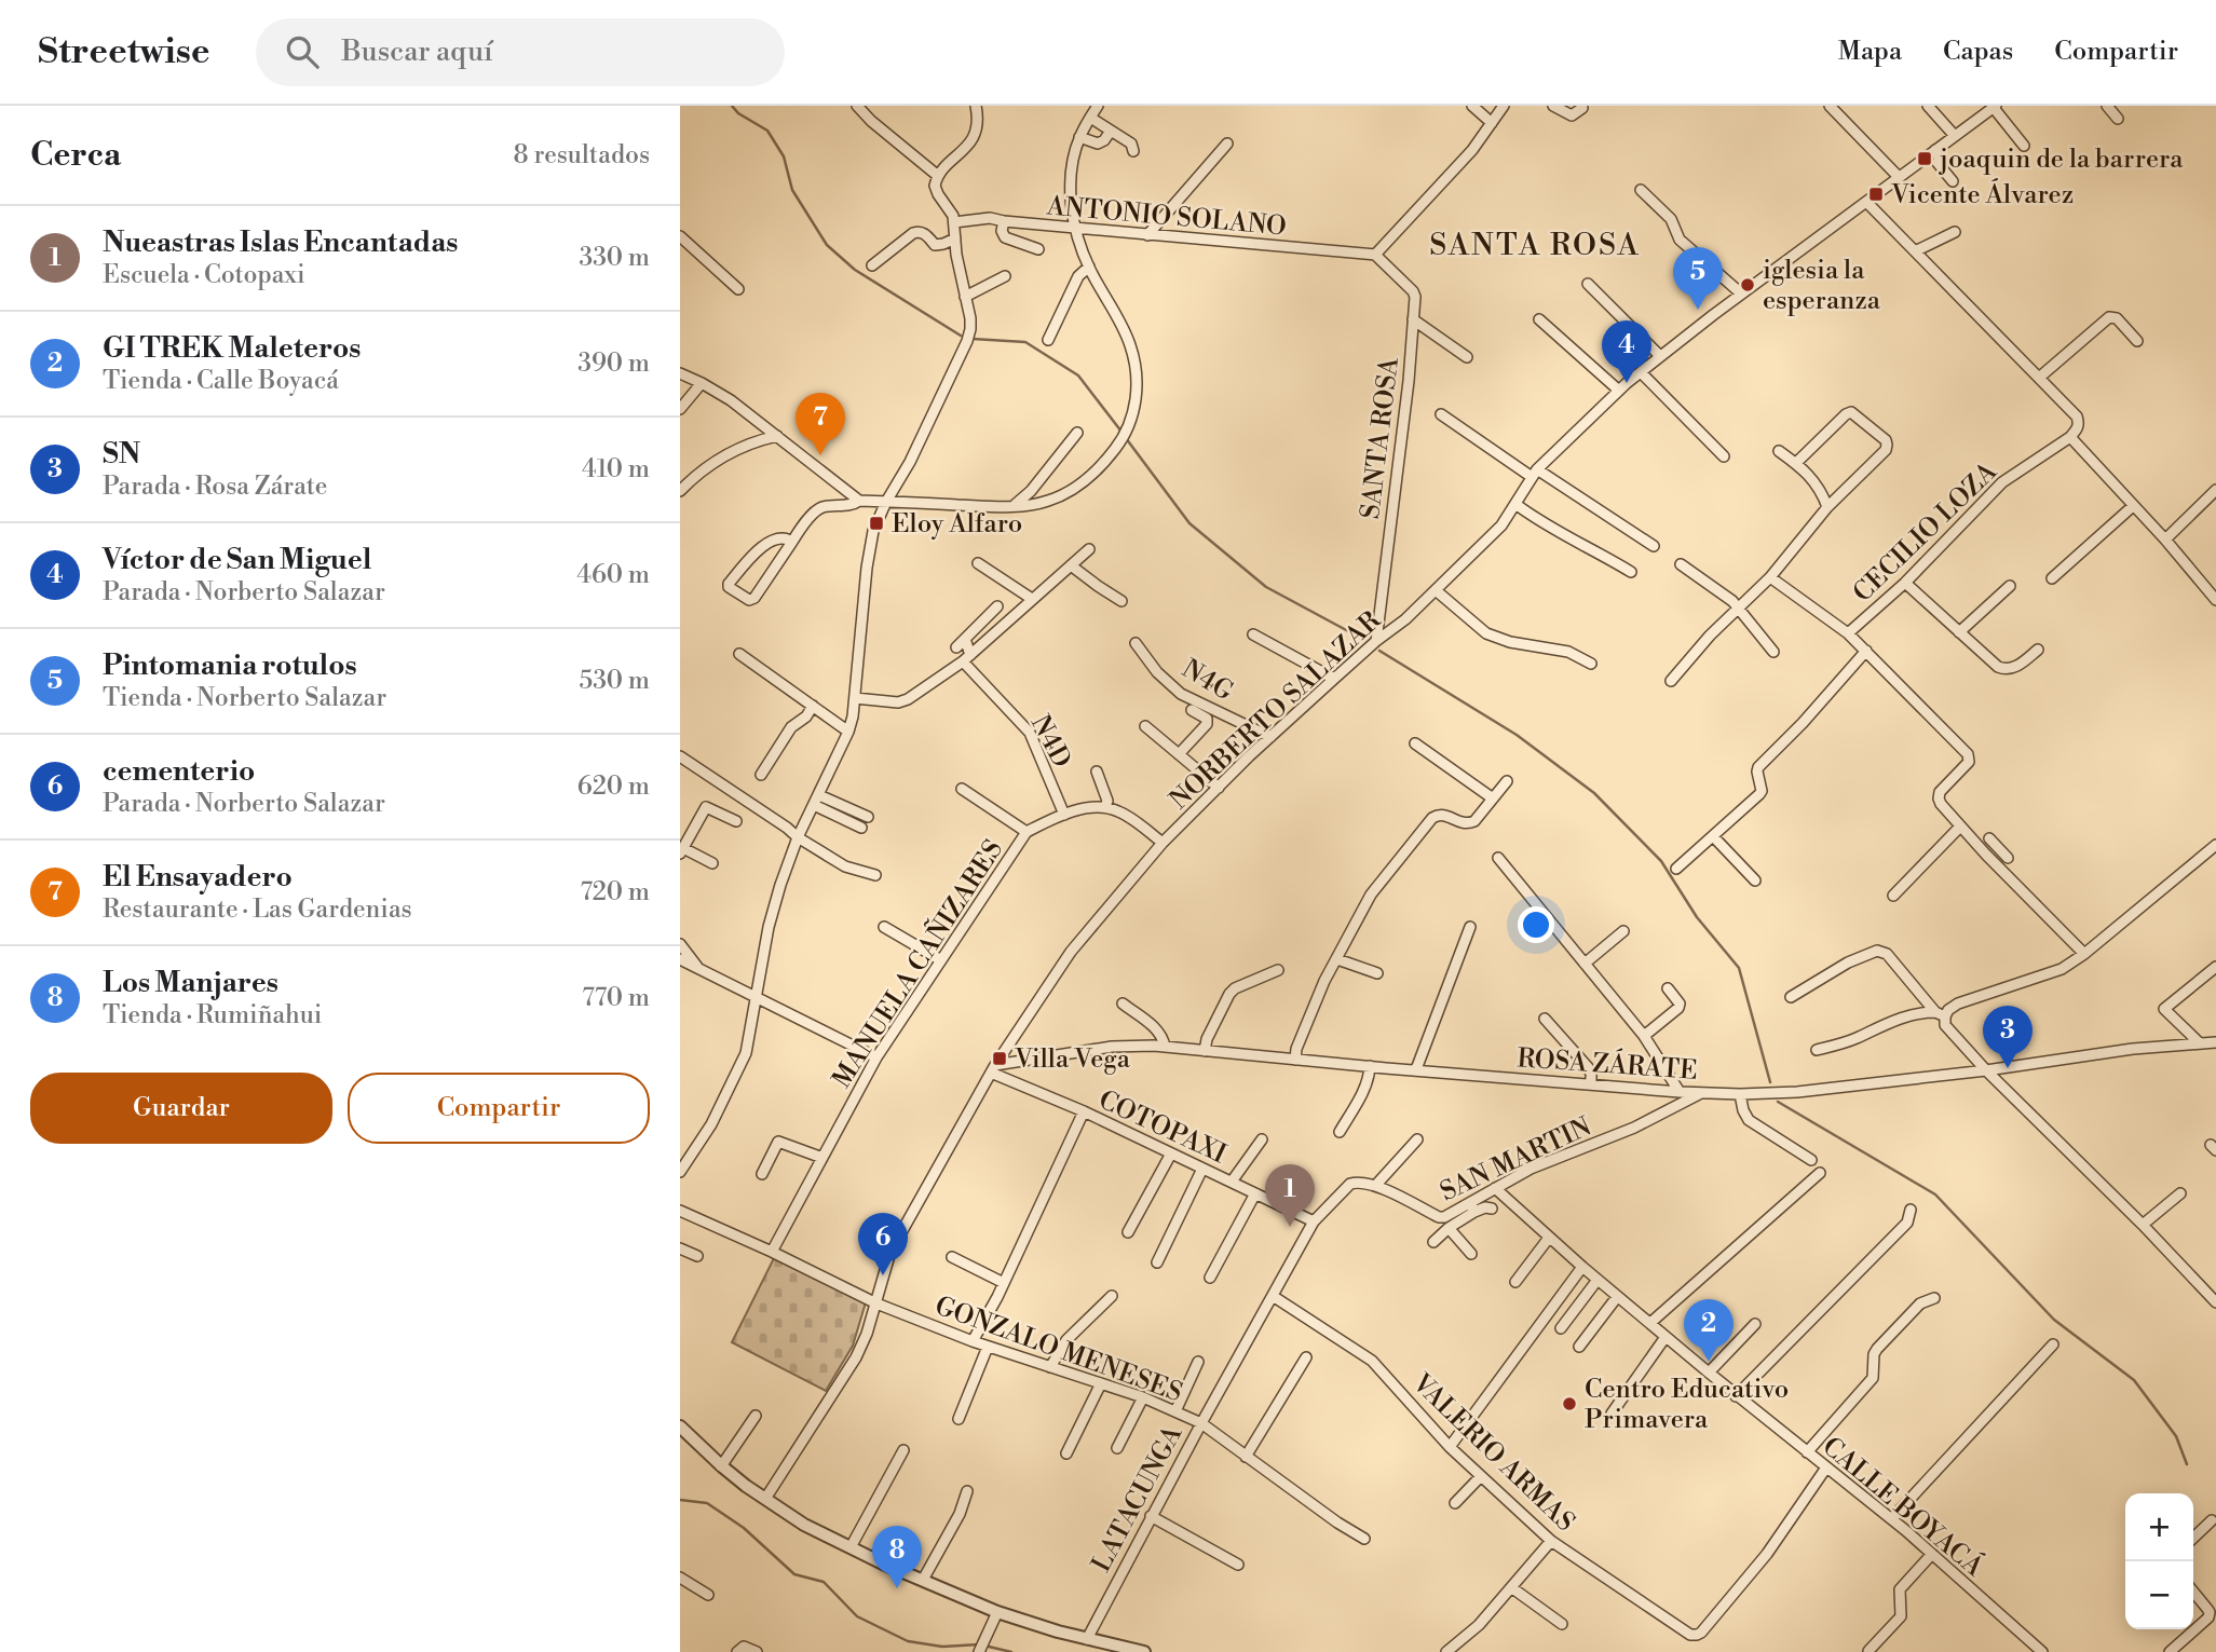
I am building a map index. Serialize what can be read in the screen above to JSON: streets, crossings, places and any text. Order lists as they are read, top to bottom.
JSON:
{
  "streets": {
    "street": [
      "ANTONIO SOLANO",
      "SANTA ROSA",
      "CECILIO LOZA",
      "N4G",
      "NORBERTO SALAZAR",
      "N4D",
      "MANUELA CAÑIZARES",
      "ROSA ZÁRATE",
      "COTOPAXI",
      "SAN MARTIN",
      "GONZALO MENESES",
      "VALERIO ARMAS",
      "LATACUNGA",
      "CALLE BOYACÁ"
    ]
  },
  "crossings": [
    ["ANTONIO SOLANO", "SANTA ROSA"],
    ["SANTA ROSA", "NORBERTO SALAZAR"],
    ["N4G", "NORBERTO SALAZAR"],
    ["NORBERTO SALAZAR", "ROSA ZÁRATE"],
    ["NORBERTO SALAZAR", "COTOPAXI"],
    ["NORBERTO SALAZAR", "GONZALO MENESES"],
    ["N4D", "MANUELA CAÑIZARES"],
    ["MANUELA CAÑIZARES", "GONZALO MENESES"],
    ["ROSA ZÁRATE", "COTOPAXI"],
    ["ROSA ZÁRATE", "SAN MARTIN"],
    ["COTOPAXI", "LATACUNGA"],
    ["SAN MARTIN", "CALLE BOYACÁ"],
    ["GONZALO MENESES", "LATACUNGA"],
    ["VALERIO ARMAS", "LATACUNGA"],
    ["VALERIO ARMAS", "CALLE BOYACÁ"]
  ],
  "districts": ["SANTA ROSA"],
  "places": {
    "transit": [
      "joaquin de la barrera",
      "Vicente Álvarez",
      "Eloy Alfaro",
      "Villa Vega"
    ],
    "other": ["iglesia la esperanza", "Centro Educativo Primavera"]
  },
  "page": {
    "header": "Streetwise",
    "search": "Buscar aquí",
    "nav": ["Mapa", "Capas", "Compartir"],
    "heading": ["Cerca", "8 resultados"],
    "list": [
      {
        "mark": "1",
        "name": "Nueastras Islas Encantadas",
        "note": "Escuela · Cotopaxi",
        "value": "330 m"
      },
      {
        "mark": "2",
        "name": "GI TREK Maleteros",
        "note": "Tienda · Calle Boyacá",
        "value": "390 m"
      },
      {
        "mark": "3",
        "name": "SN",
        "note": "Parada · Rosa Zárate",
        "value": "410 m"
      },
      {
        "mark": "4",
        "name": "Víctor de San Miguel",
        "note": "Parada · Norberto Salazar",
        "value": "460 m"
      },
      {
        "mark": "5",
        "name": "Pintomania rotulos",
        "note": "Tienda · Norberto Salazar",
        "value": "530 m"
      },
      {
        "mark": "6",
        "name": "cementerio",
        "note": "Parada · Norberto Salazar",
        "value": "620 m"
      },
      {
        "mark": "7",
        "name": "El Ensayadero",
        "note": "Restaurante · Las Gardenias",
        "value": "720 m"
      },
      {
        "mark": "8",
        "name": "Los Manjares",
        "note": "Tienda · Rumiñahui",
        "value": "770 m"
      }
    ],
    "pins": [
      "5",
      "4",
      "7",
      "3",
      "1",
      "6",
      "2",
      "8"
    ],
    "buttons": ["Guardar", "Compartir"],
    "map_buttons": ["+", "−"]
  }
}
